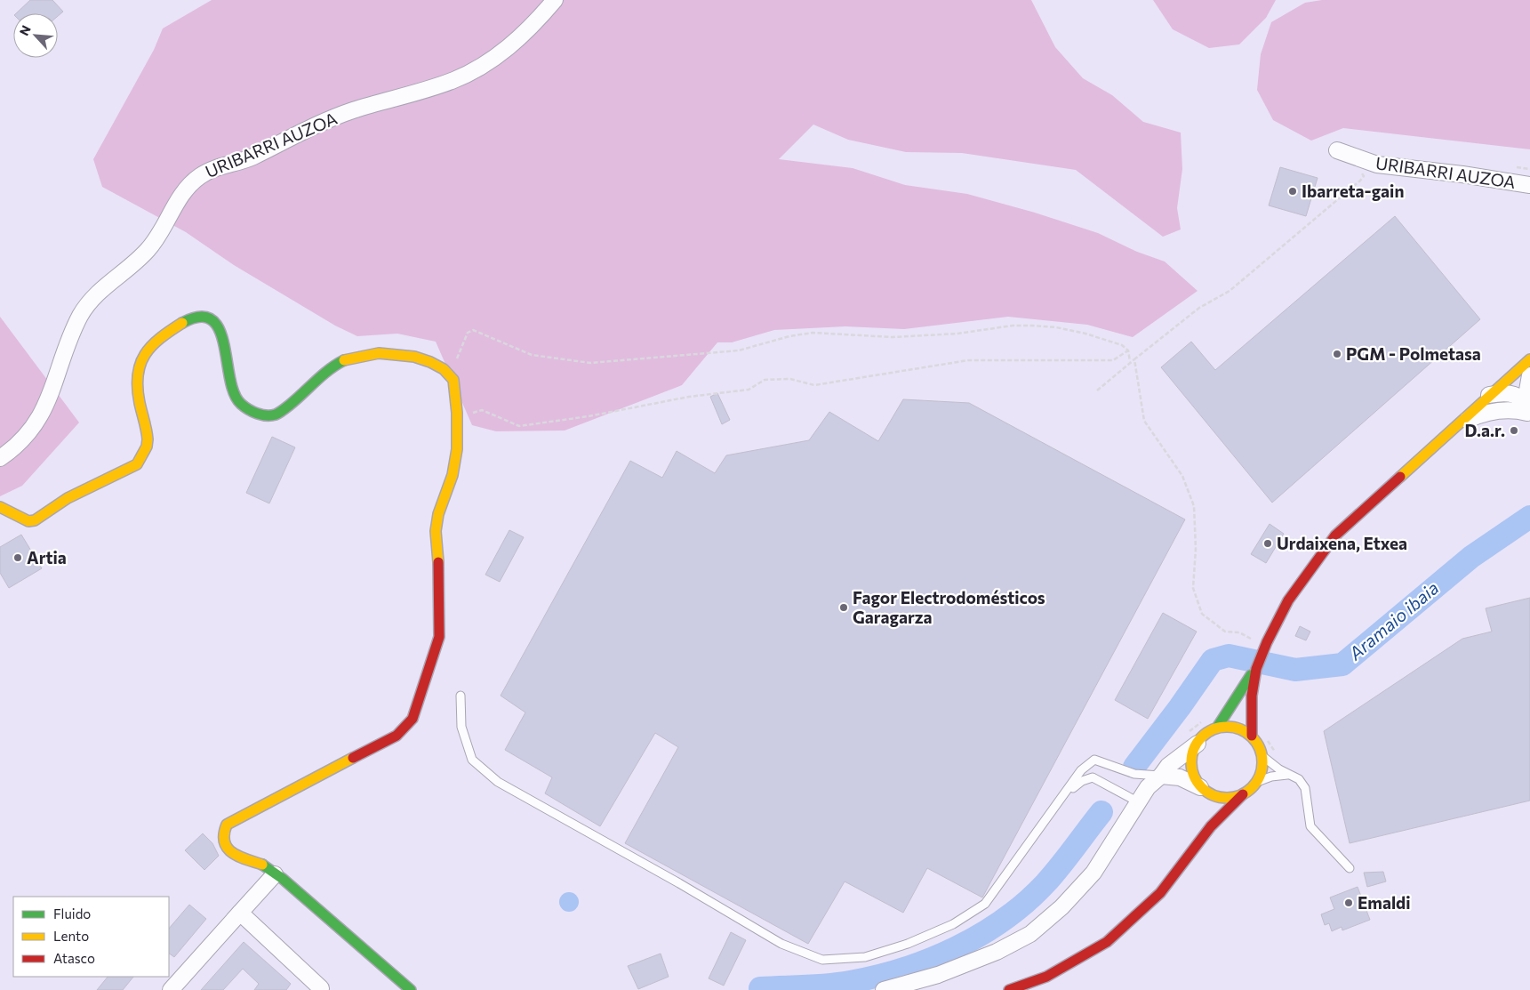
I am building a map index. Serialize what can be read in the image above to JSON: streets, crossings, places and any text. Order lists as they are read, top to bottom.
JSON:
{
  "streets": {
    "street": ["URIBARRI AUZOA"]
  },
  "water": ["Aramaio ibaia"],
  "places": [
    "Ibarreta-gain",
    "PGM - Polmetasa",
    "D.a.r.",
    "Urdaixena, Etxea",
    "Artia",
    "Fagor Electrodomésticos Garagarza",
    "Emaldi"
  ],
  "legend": ["Fluido", "Lento", "Atasco"],
  "north": "top left"
}
